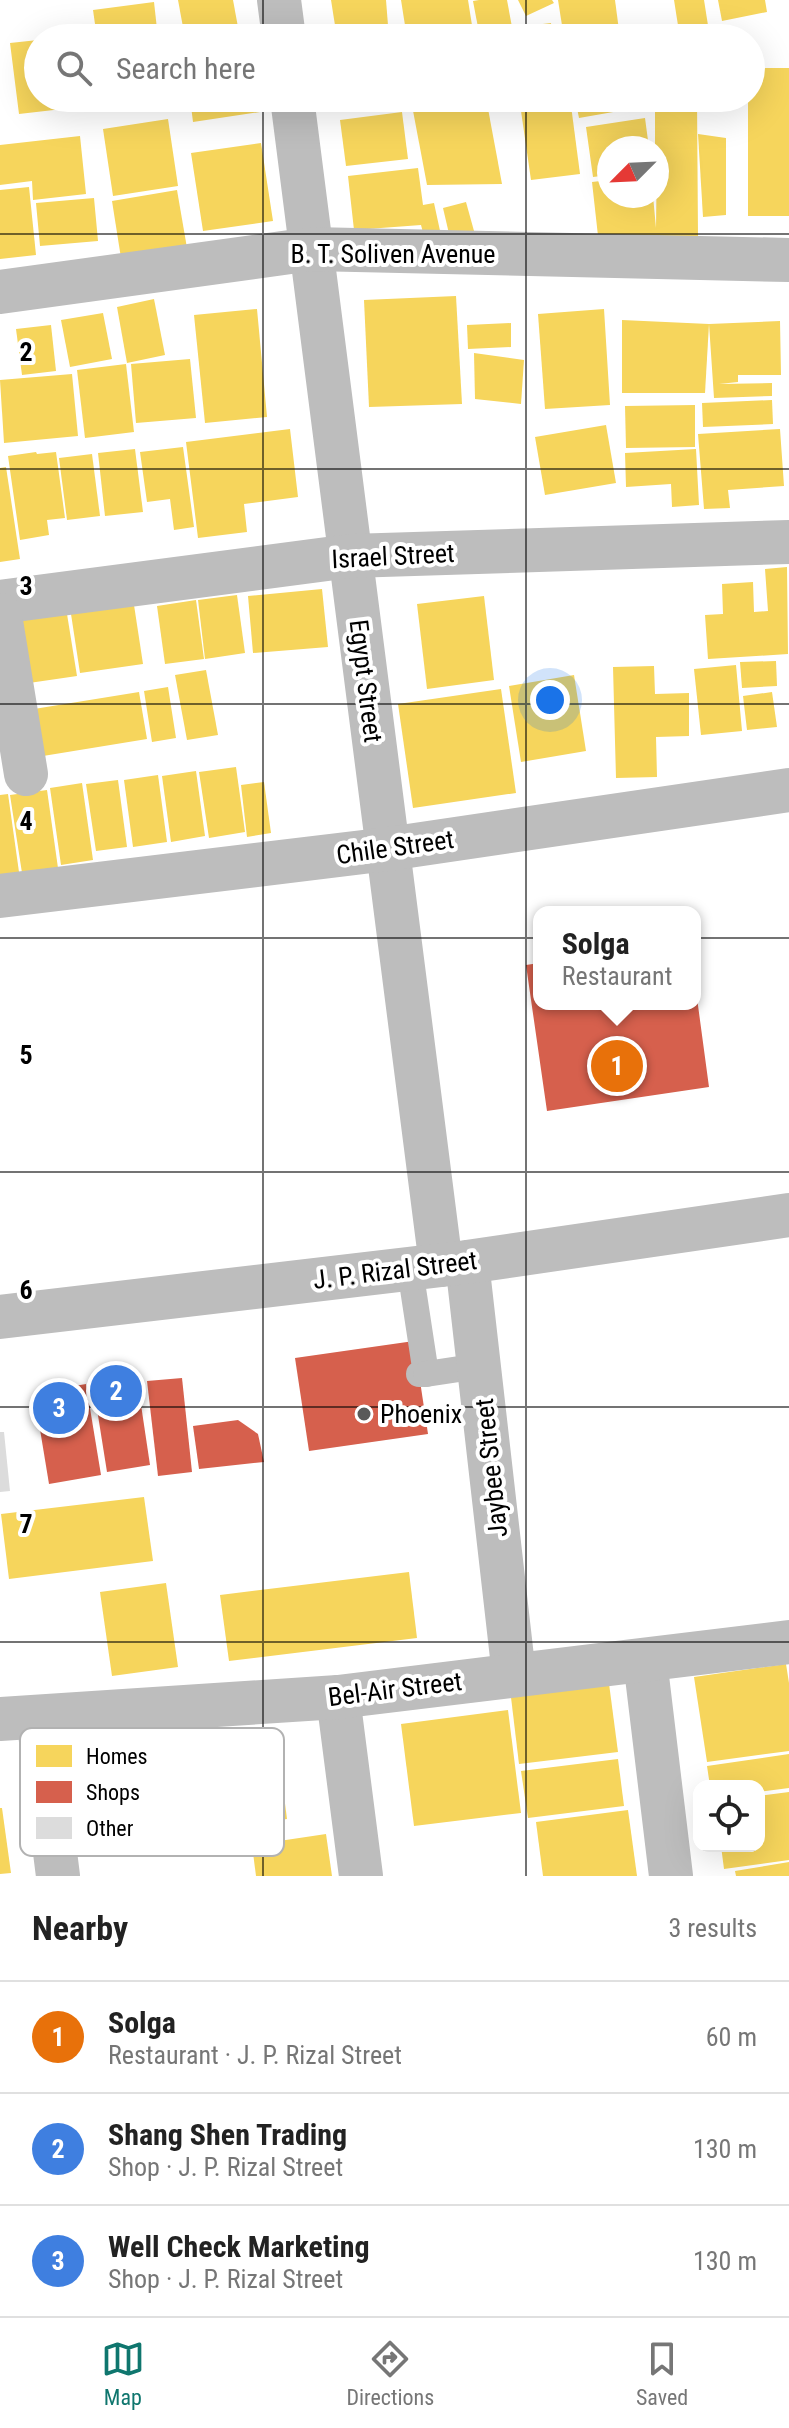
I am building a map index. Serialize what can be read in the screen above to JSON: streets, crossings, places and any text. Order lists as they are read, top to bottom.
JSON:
{
  "streets": {
    "street": [
      "B. T. Soliven Avenue",
      "Israel Street",
      "Egypt Street",
      "Chile Street",
      "J. P. Rizal Street",
      "Jaybee Street",
      "Bel-Air Street"
    ]
  },
  "crossings": [
    ["B. T. Soliven Avenue", "Egypt Street"],
    ["Israel Street", "Egypt Street"],
    ["Egypt Street", "Chile Street"],
    ["Egypt Street", "J. P. Rizal Street"],
    ["Egypt Street", "Jaybee Street"],
    ["J. P. Rizal Street", "Jaybee Street"],
    ["Jaybee Street", "Bel-Air Street"]
  ],
  "places": ["Phoenix"],
  "legend": ["Homes", "Shops", "Other"],
  "north": "bottom left",
  "page": {
    "search": "Search here",
    "popup": ["Solga", "Restaurant"],
    "pins": ["1", "2", "3"],
    "heading": ["Nearby", "3 results"],
    "list": [
      {
        "mark": "1",
        "name": "Solga",
        "note": "Restaurant · J. P. Rizal Street",
        "value": "60 m"
      },
      {
        "mark": "2",
        "name": "Shang Shen Trading",
        "note": "Shop · J. P. Rizal Street",
        "value": "130 m"
      },
      {
        "mark": "3",
        "name": "Well Check Marketing",
        "note": "Shop · J. P. Rizal Street",
        "value": "130 m"
      }
    ],
    "nav": ["Map", "Directions", "Saved"]
  },
  "grid": {
    "rows": [
      "2",
      "3",
      "4",
      "5",
      "6",
      "7"
    ]
  }
}
